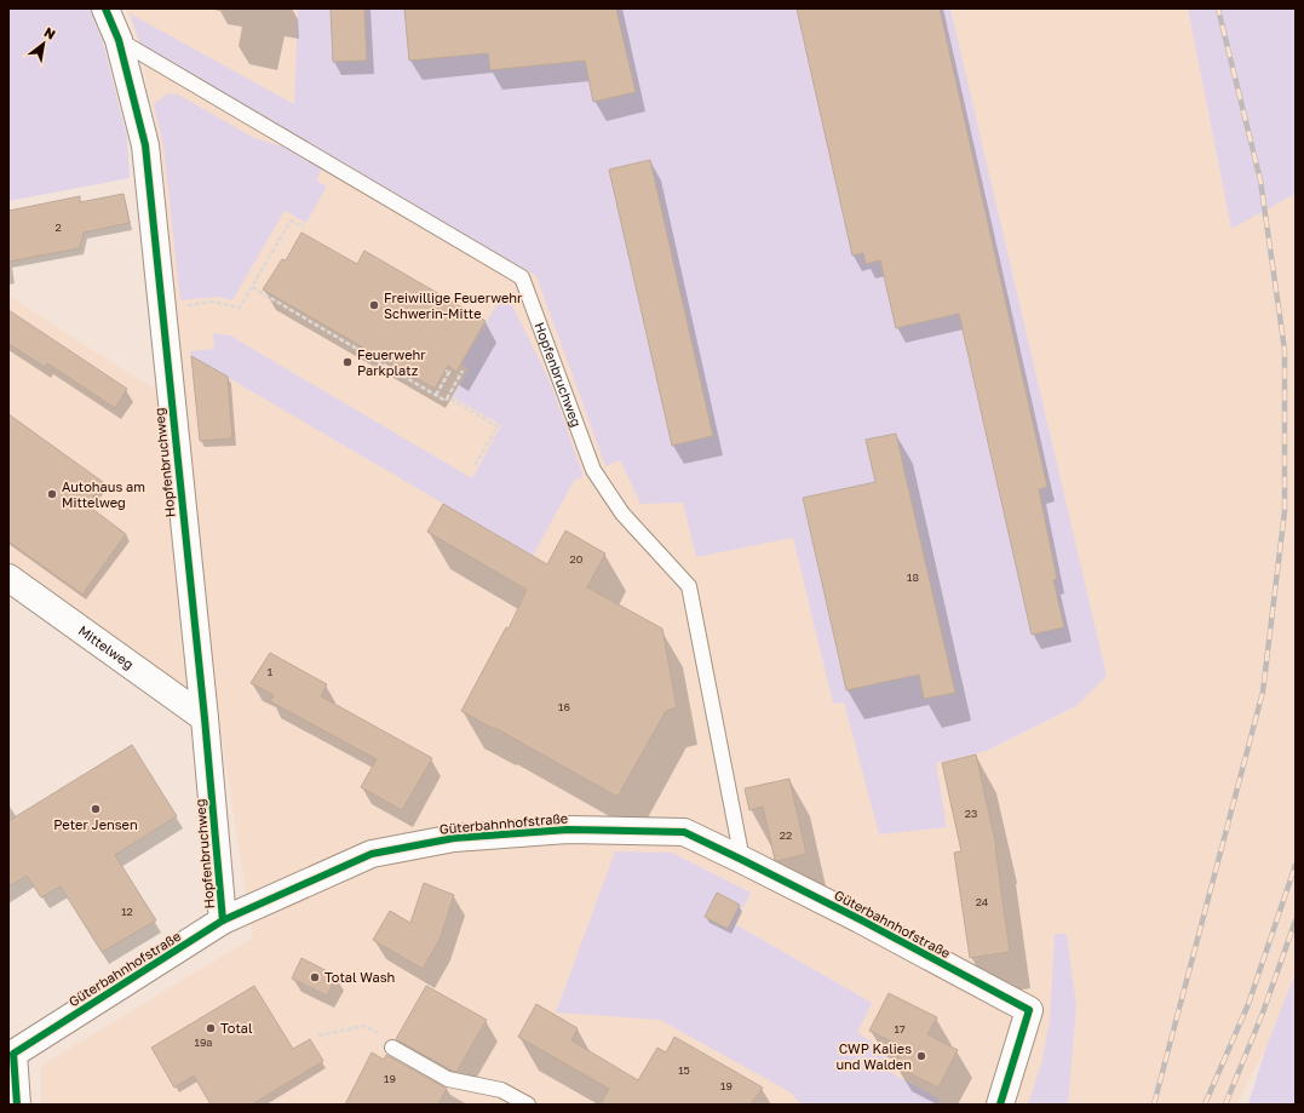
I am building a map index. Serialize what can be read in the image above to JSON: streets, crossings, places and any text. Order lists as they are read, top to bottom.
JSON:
{
  "streets": {
    "street": ["Hopfenbruchweg", "Mittelweg", "Güterbahnhofstraße"]
  },
  "crossings": [
    ["Hopfenbruchweg", "Mittelweg"],
    ["Hopfenbruchweg", "Güterbahnhofstraße"]
  ],
  "places": [
    "Freiwillige Feuerwehr Schwerin-Mitte",
    "Feuerwehr Parkplatz",
    "Autohaus am Mittelweg",
    "Peter Jensen",
    "Total Wash",
    "Total",
    "CWP Kalies und Walden"
  ],
  "house_numbers": [
    "2",
    "20",
    "18",
    "1",
    "16",
    "23",
    "22",
    "24",
    "12",
    "17",
    "19a",
    "15",
    "19",
    "19"
  ],
  "north": "top right"
}
